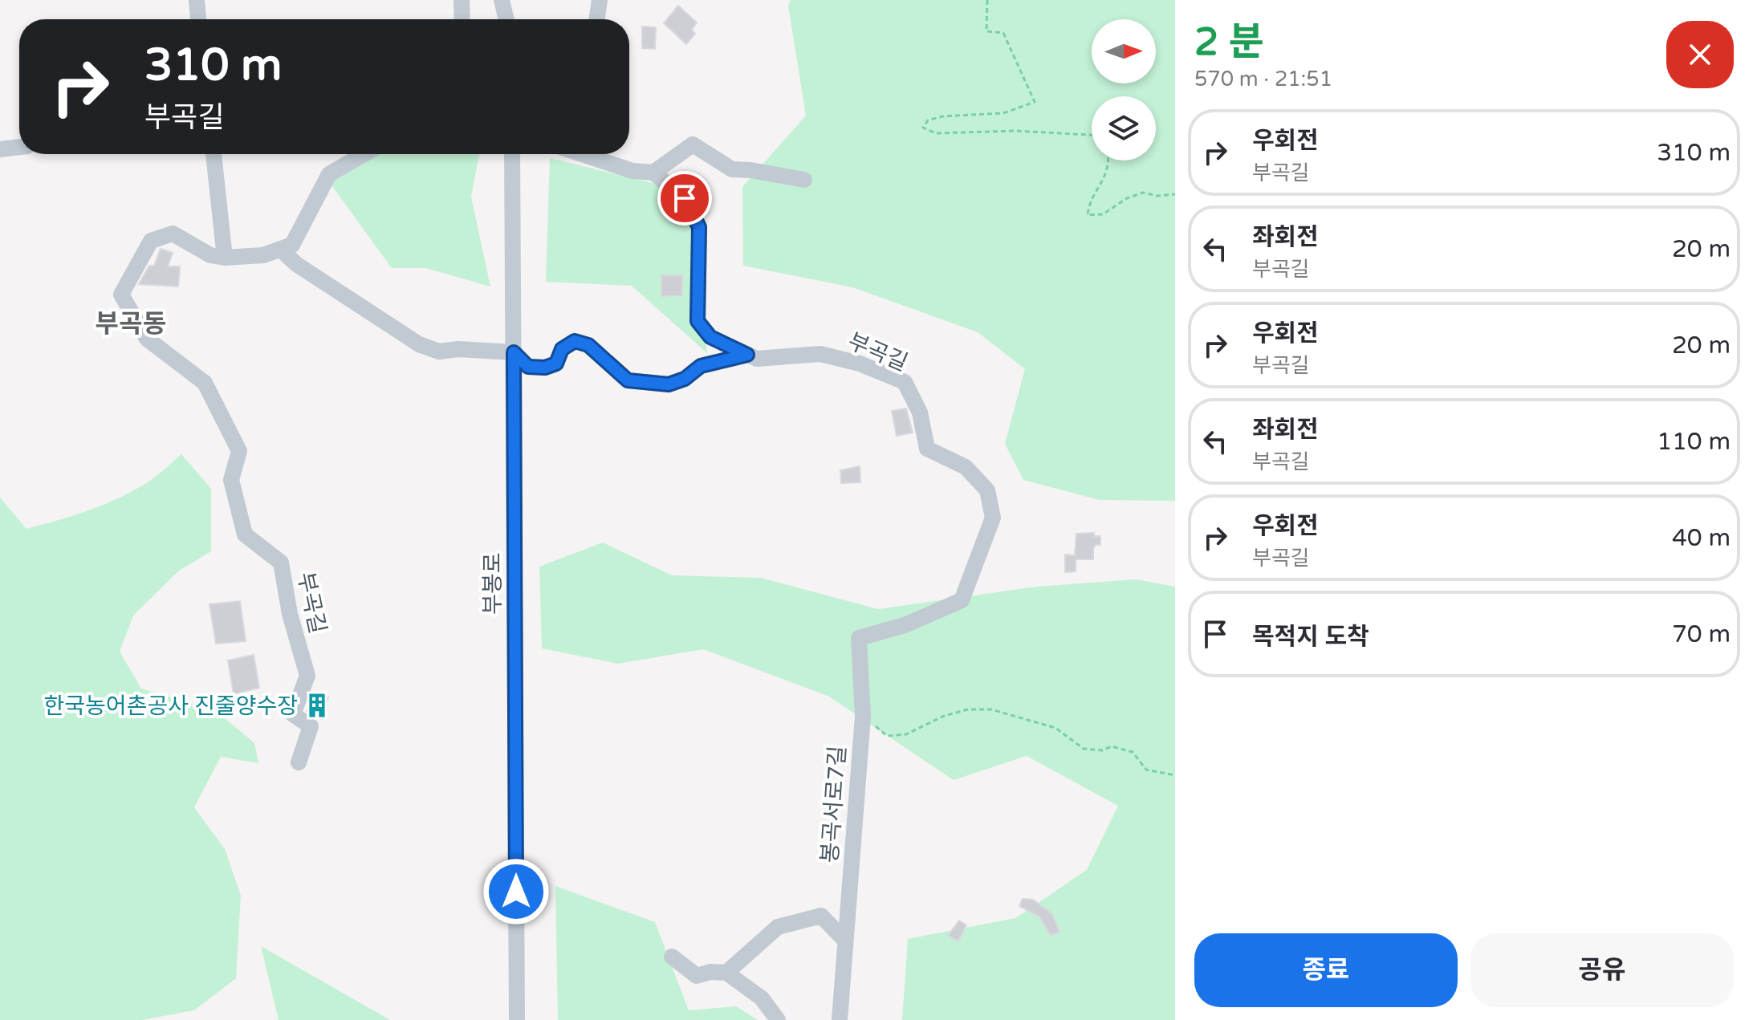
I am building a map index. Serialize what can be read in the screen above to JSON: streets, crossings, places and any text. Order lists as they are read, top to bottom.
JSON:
{
  "streets": {
    "street": ["부곡길", "부봉로", "봉곡서로7길"]
  },
  "crossings": [
    ["부곡길", "부봉로"],
    ["부곡길", "봉곡서로7길"]
  ],
  "districts": ["부곡동"],
  "places": {
    "building": ["한국농어촌공사 진줄양수장"]
  },
  "north": "right",
  "page": {
    "heading": ["2 분", "570 m · 21:51"],
    "turn": ["310 m", "부곡길"],
    "list": [
      {
        "name": "우회전",
        "note": "부곡길",
        "value": "310 m"
      },
      {
        "name": "좌회전",
        "note": "부곡길",
        "value": "20 m"
      },
      {
        "name": "우회전",
        "note": "부곡길",
        "value": "20 m"
      },
      {
        "name": "좌회전",
        "note": "부곡길",
        "value": "110 m"
      },
      {
        "name": "우회전",
        "note": "부곡길",
        "value": "40 m"
      },
      {
        "name": "목적지 도착",
        "value": "70 m"
      }
    ],
    "buttons": ["종료", "공유"]
  }
}
